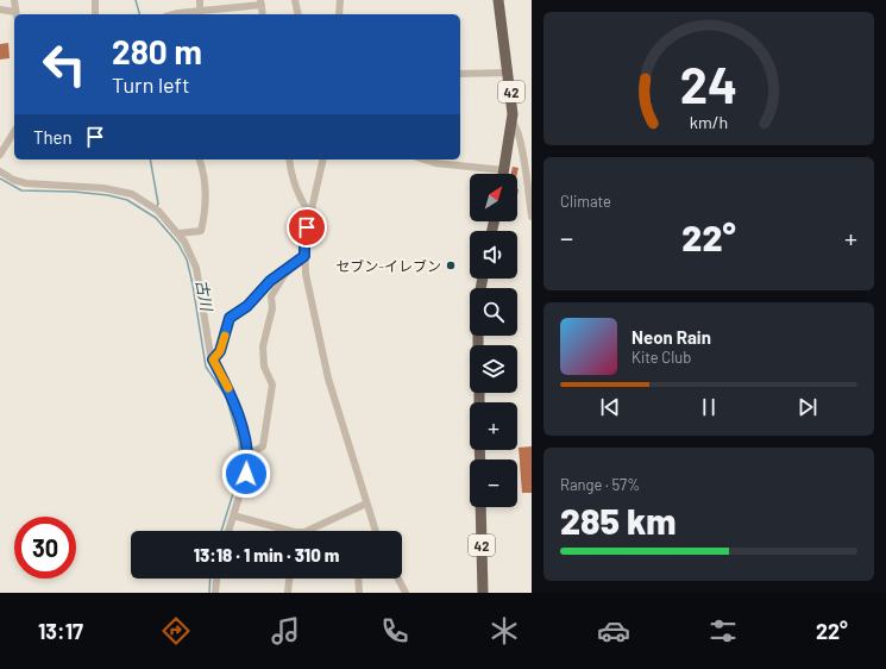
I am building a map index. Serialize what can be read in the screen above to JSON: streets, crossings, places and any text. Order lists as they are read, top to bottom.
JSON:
{
  "streets": {
    "main road": ["42"]
  },
  "water": ["古川"],
  "places": ["セブン-イレブン"],
  "north": "top right",
  "page": {
    "turn": ["280 m", "Turn left"],
    "then": "Then",
    "tile": [
      "Climate",
      ["Range · 57%", "285 km"]
    ],
    "map_buttons": ["+", "−"],
    "heat": ["−", "22°", "+"],
    "song": ["Neon Rain", "Kite Club"],
    "limit": "30",
    "trip": "13:18 · 1 min · 310 m",
    "tabs": ["13:17", "22°"],
    "gauge": ["24", "km/h"]
  }
}
